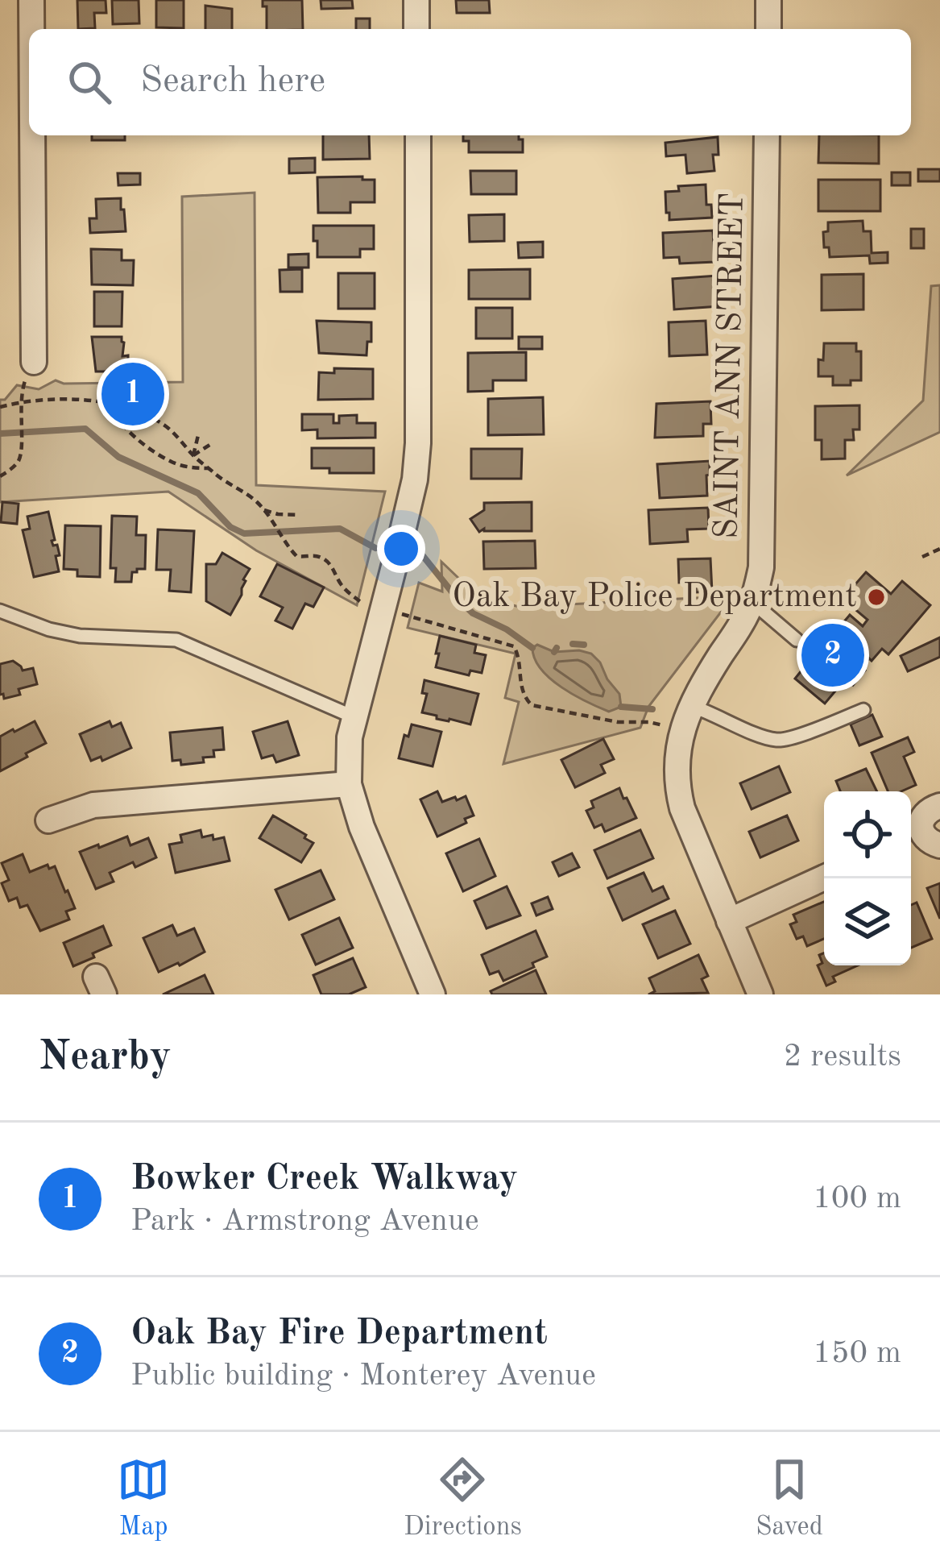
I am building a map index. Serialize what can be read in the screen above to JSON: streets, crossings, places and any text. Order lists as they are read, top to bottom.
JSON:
{
  "streets": {
    "street": ["SAINT ANN STREET"]
  },
  "places": ["Oak Bay Police Department"],
  "page": {
    "search": "Search here",
    "pins": ["1", "2"],
    "heading": ["Nearby", "2 results"],
    "list": [
      {
        "mark": "1",
        "name": "Bowker Creek Walkway",
        "note": "Park · Armstrong Avenue",
        "value": "100 m"
      },
      {
        "mark": "2",
        "name": "Oak Bay Fire Department",
        "note": "Public building · Monterey Avenue",
        "value": "150 m"
      }
    ],
    "nav": ["Map", "Directions", "Saved"]
  }
}
